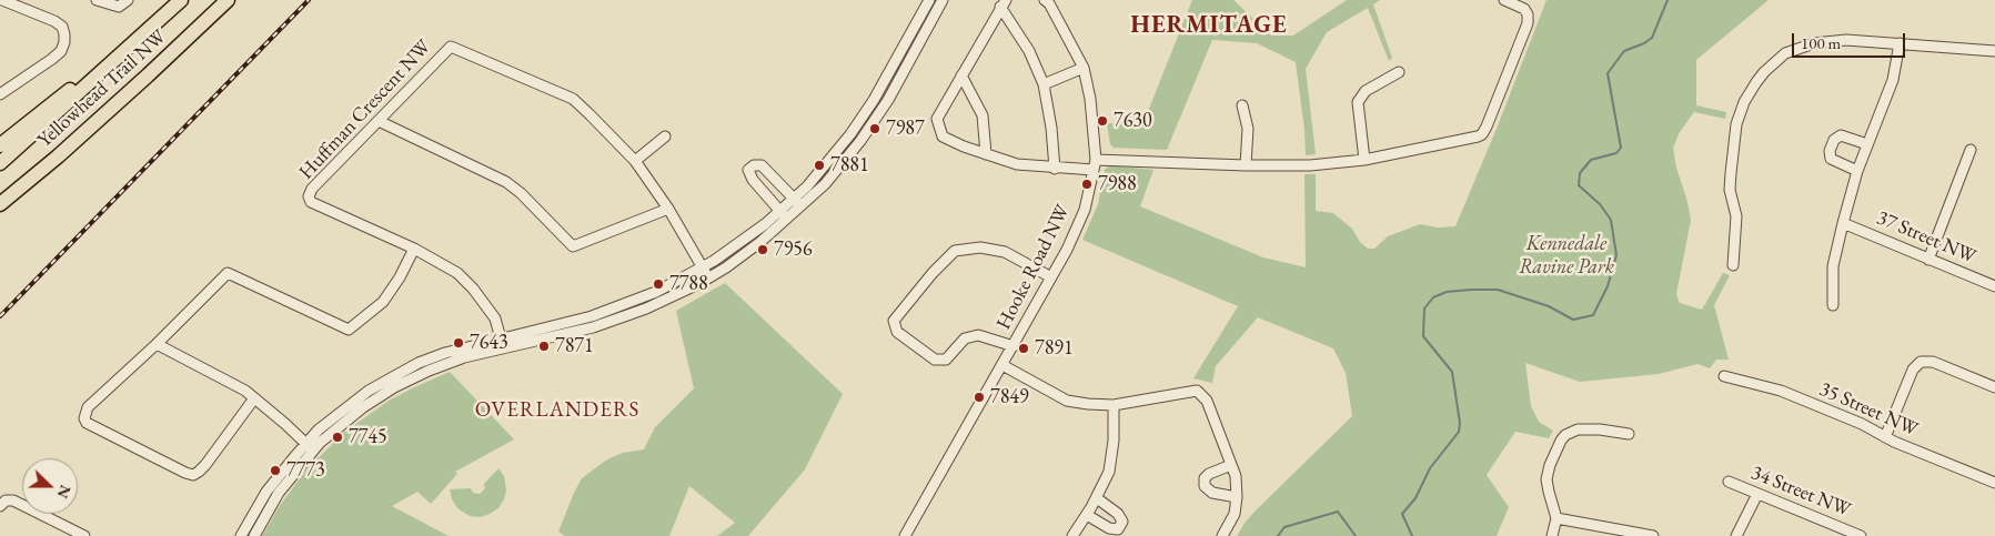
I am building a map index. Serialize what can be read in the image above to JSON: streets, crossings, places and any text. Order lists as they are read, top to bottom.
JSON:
{
  "streets": {
    "highway": ["Yellowhead Trail NW"],
    "street": [
      "Huffman Crescent NW",
      "37 Street NW",
      "Hooke Road NW",
      "35 Street NW",
      "34 Street NW"
    ]
  },
  "districts": ["HERMITAGE", "OVERLANDERS"],
  "parks": ["Kennedale Ravine Park"],
  "places": [
    "7630",
    "7987",
    "7881",
    "7988",
    "7956",
    "7788",
    "7643",
    "7871",
    "7891",
    "7849",
    "7745",
    "7773"
  ],
  "scale_bar": "100 m",
  "north": "right"
}
